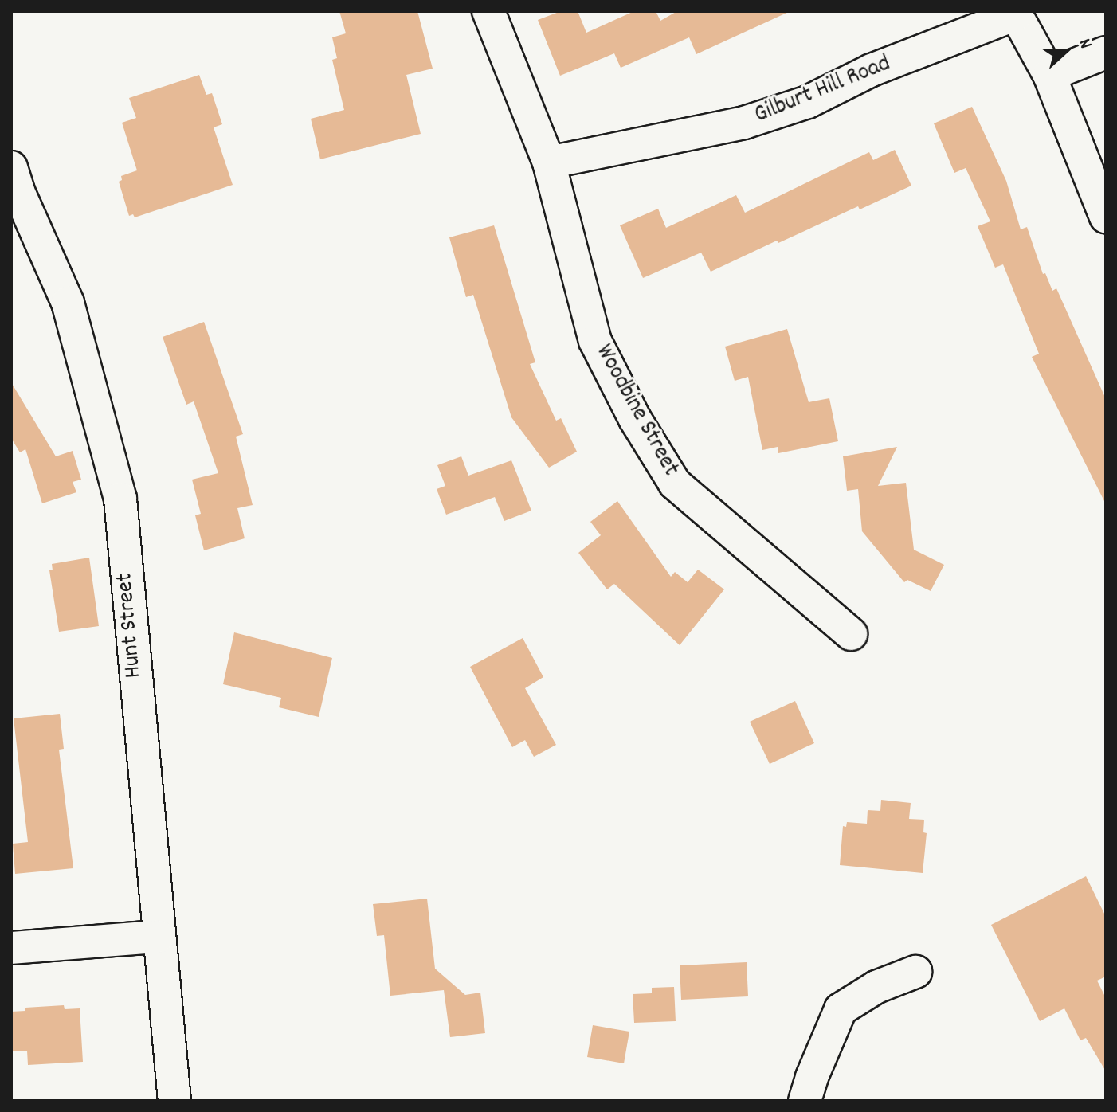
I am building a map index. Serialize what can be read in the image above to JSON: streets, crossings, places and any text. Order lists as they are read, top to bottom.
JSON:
{
  "streets": {
    "street": ["Gilburt Hill Road", "Woodbine Street", "Hunt Street"]
  },
  "crossings": [
    ["Gilburt Hill Road", "Woodbine Street"]
  ],
  "north": "right"
}
